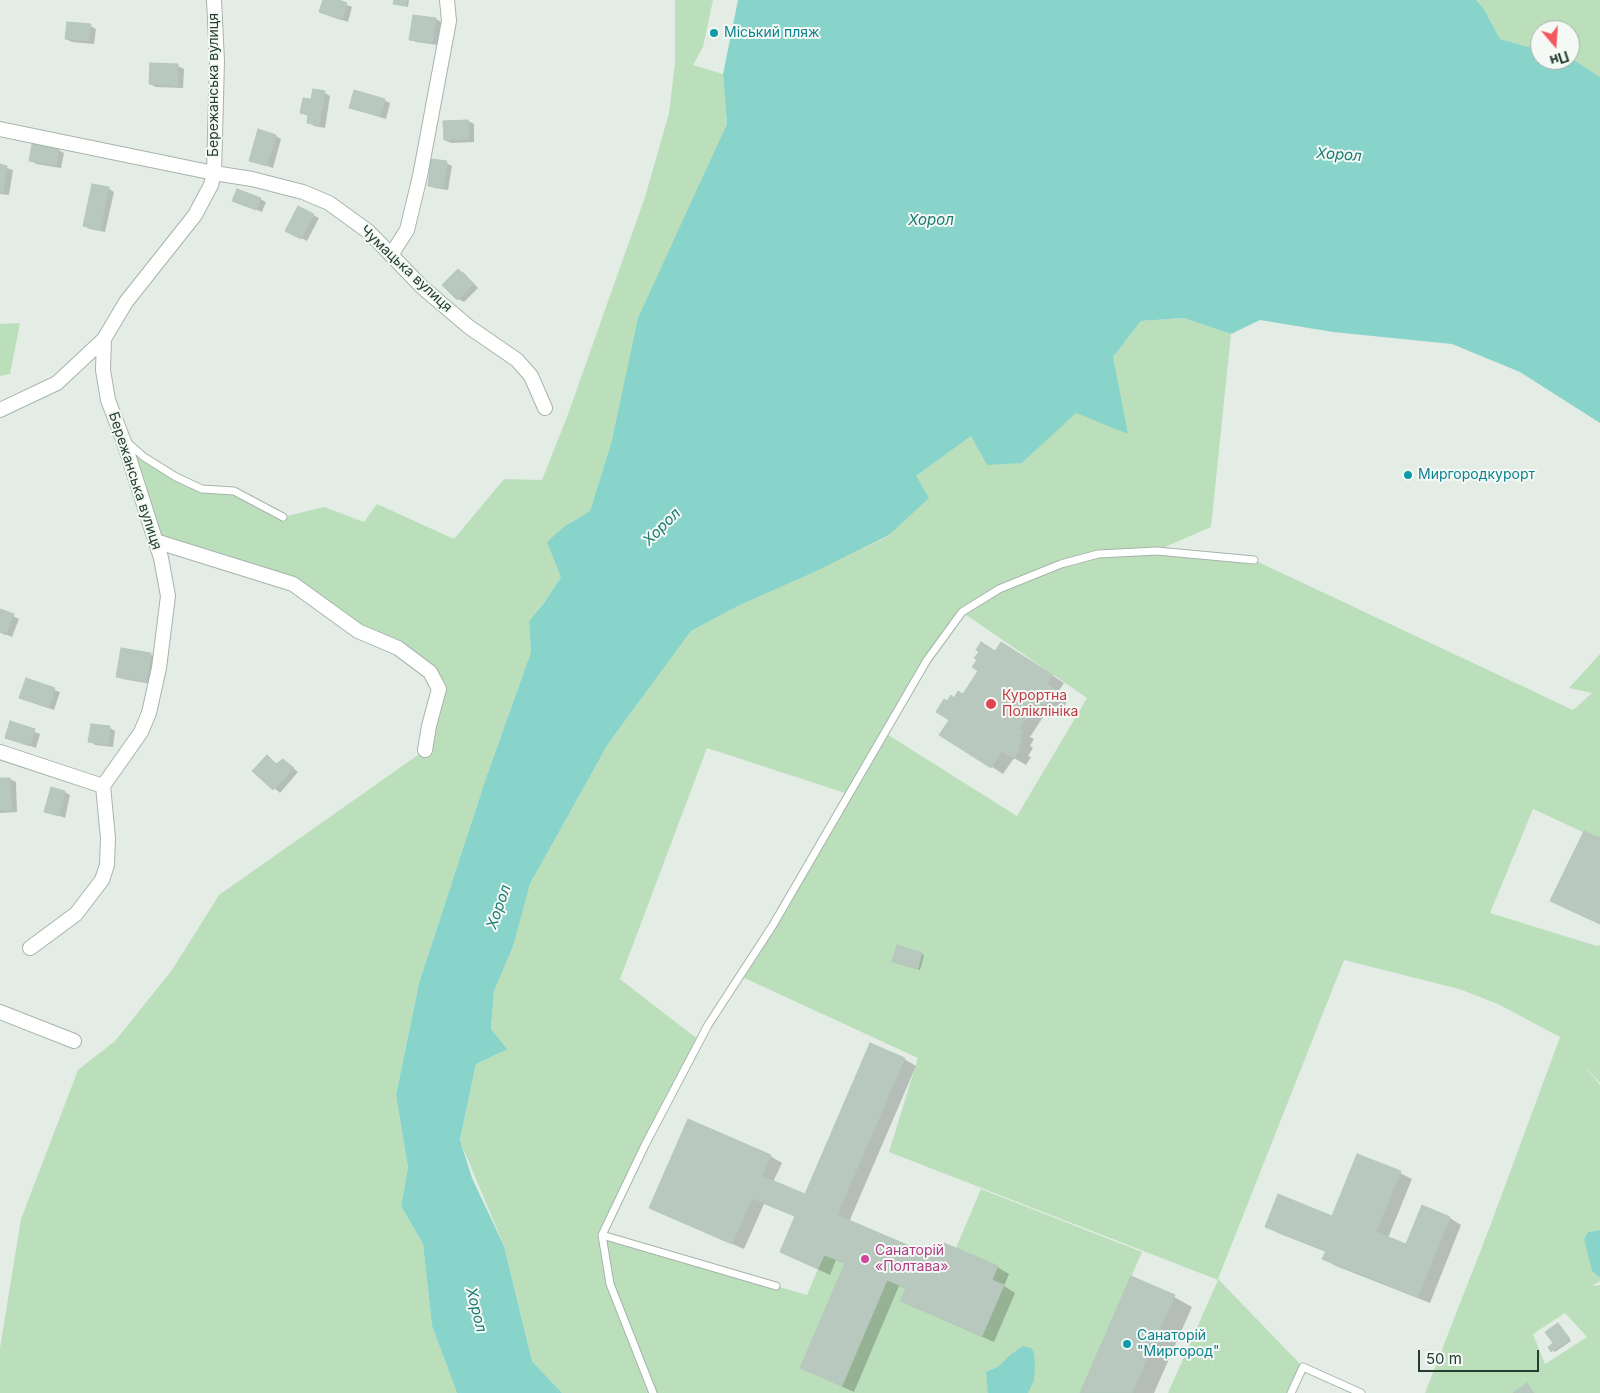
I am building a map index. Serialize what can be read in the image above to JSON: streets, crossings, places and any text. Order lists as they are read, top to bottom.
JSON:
{
  "streets": {
    "street": ["Бережанська вулиця", "Чумацька вулиця"]
  },
  "crossings": [
    ["Бережанська вулиця", "Чумацька вулиця"]
  ],
  "water": ["Хорол"],
  "places": [
    "Міський пляж",
    "Миргородкурорт",
    "Курортна Поліклініка",
    "Санаторій «Полтава»",
    "Санаторій \"Миргород\""
  ],
  "scale_bar": "50 m",
  "north": "bottom"
}
